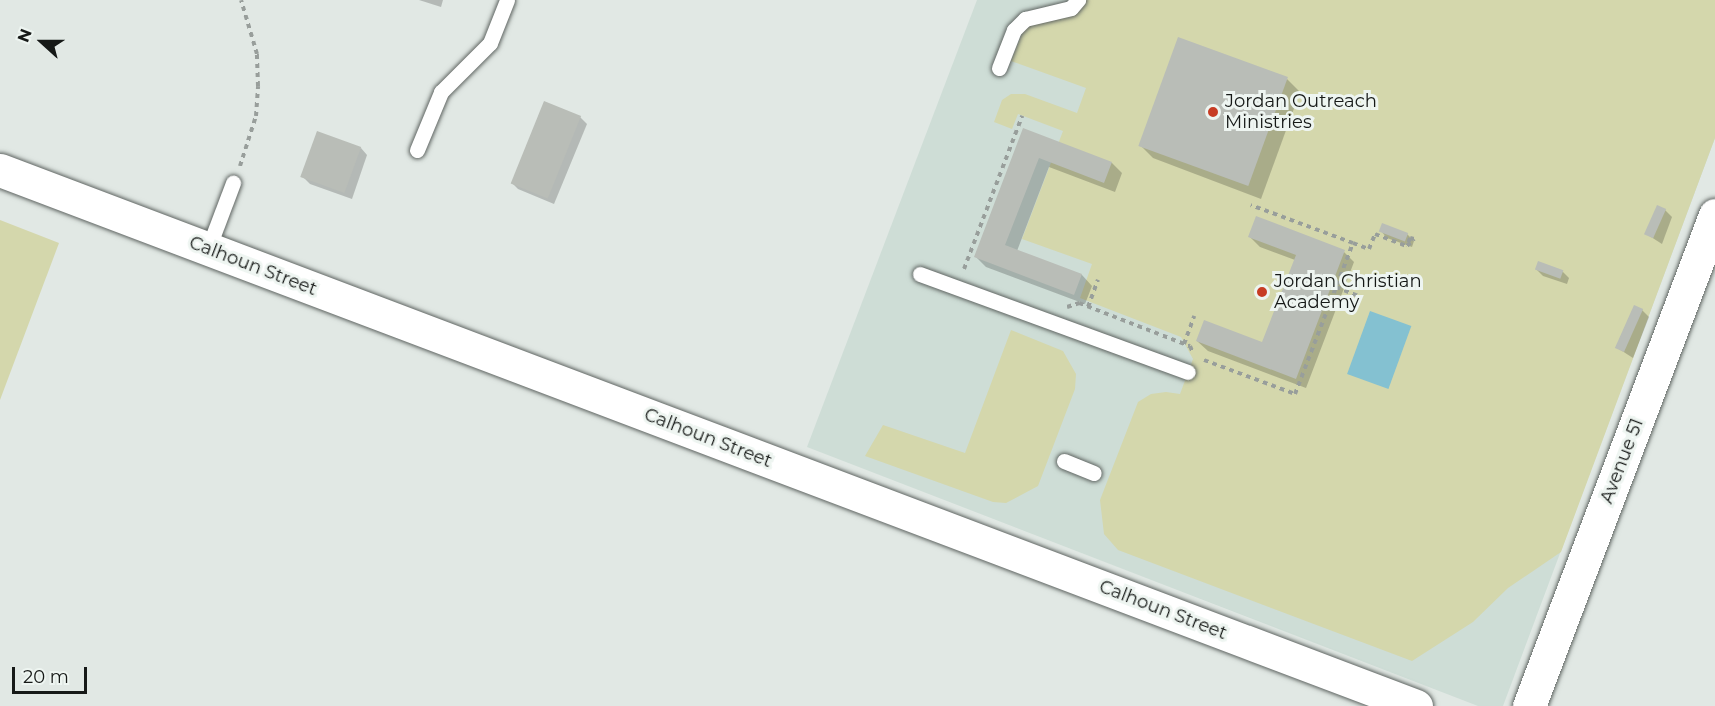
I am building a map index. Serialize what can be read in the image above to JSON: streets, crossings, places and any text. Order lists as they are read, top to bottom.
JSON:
{
  "streets": {
    "street": ["Calhoun Street", "Avenue 51"]
  },
  "places": ["Jordan Outreach Ministries", "Jordan Christian Academy"],
  "scale_bar": "20 m",
  "north": "left"
}
